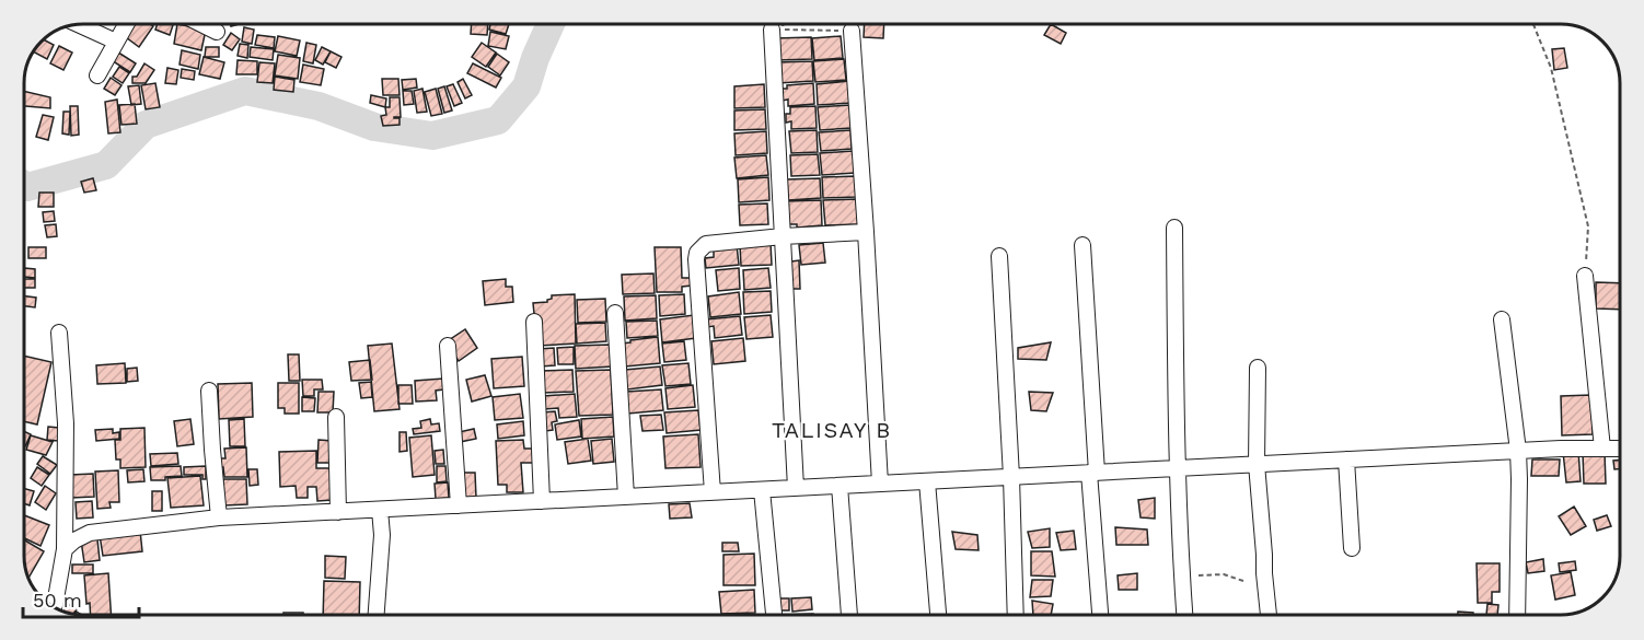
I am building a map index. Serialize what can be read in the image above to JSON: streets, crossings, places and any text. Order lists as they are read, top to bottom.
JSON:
{
  "districts": ["TALISAY B"],
  "scale_bar": "50 m"
}
